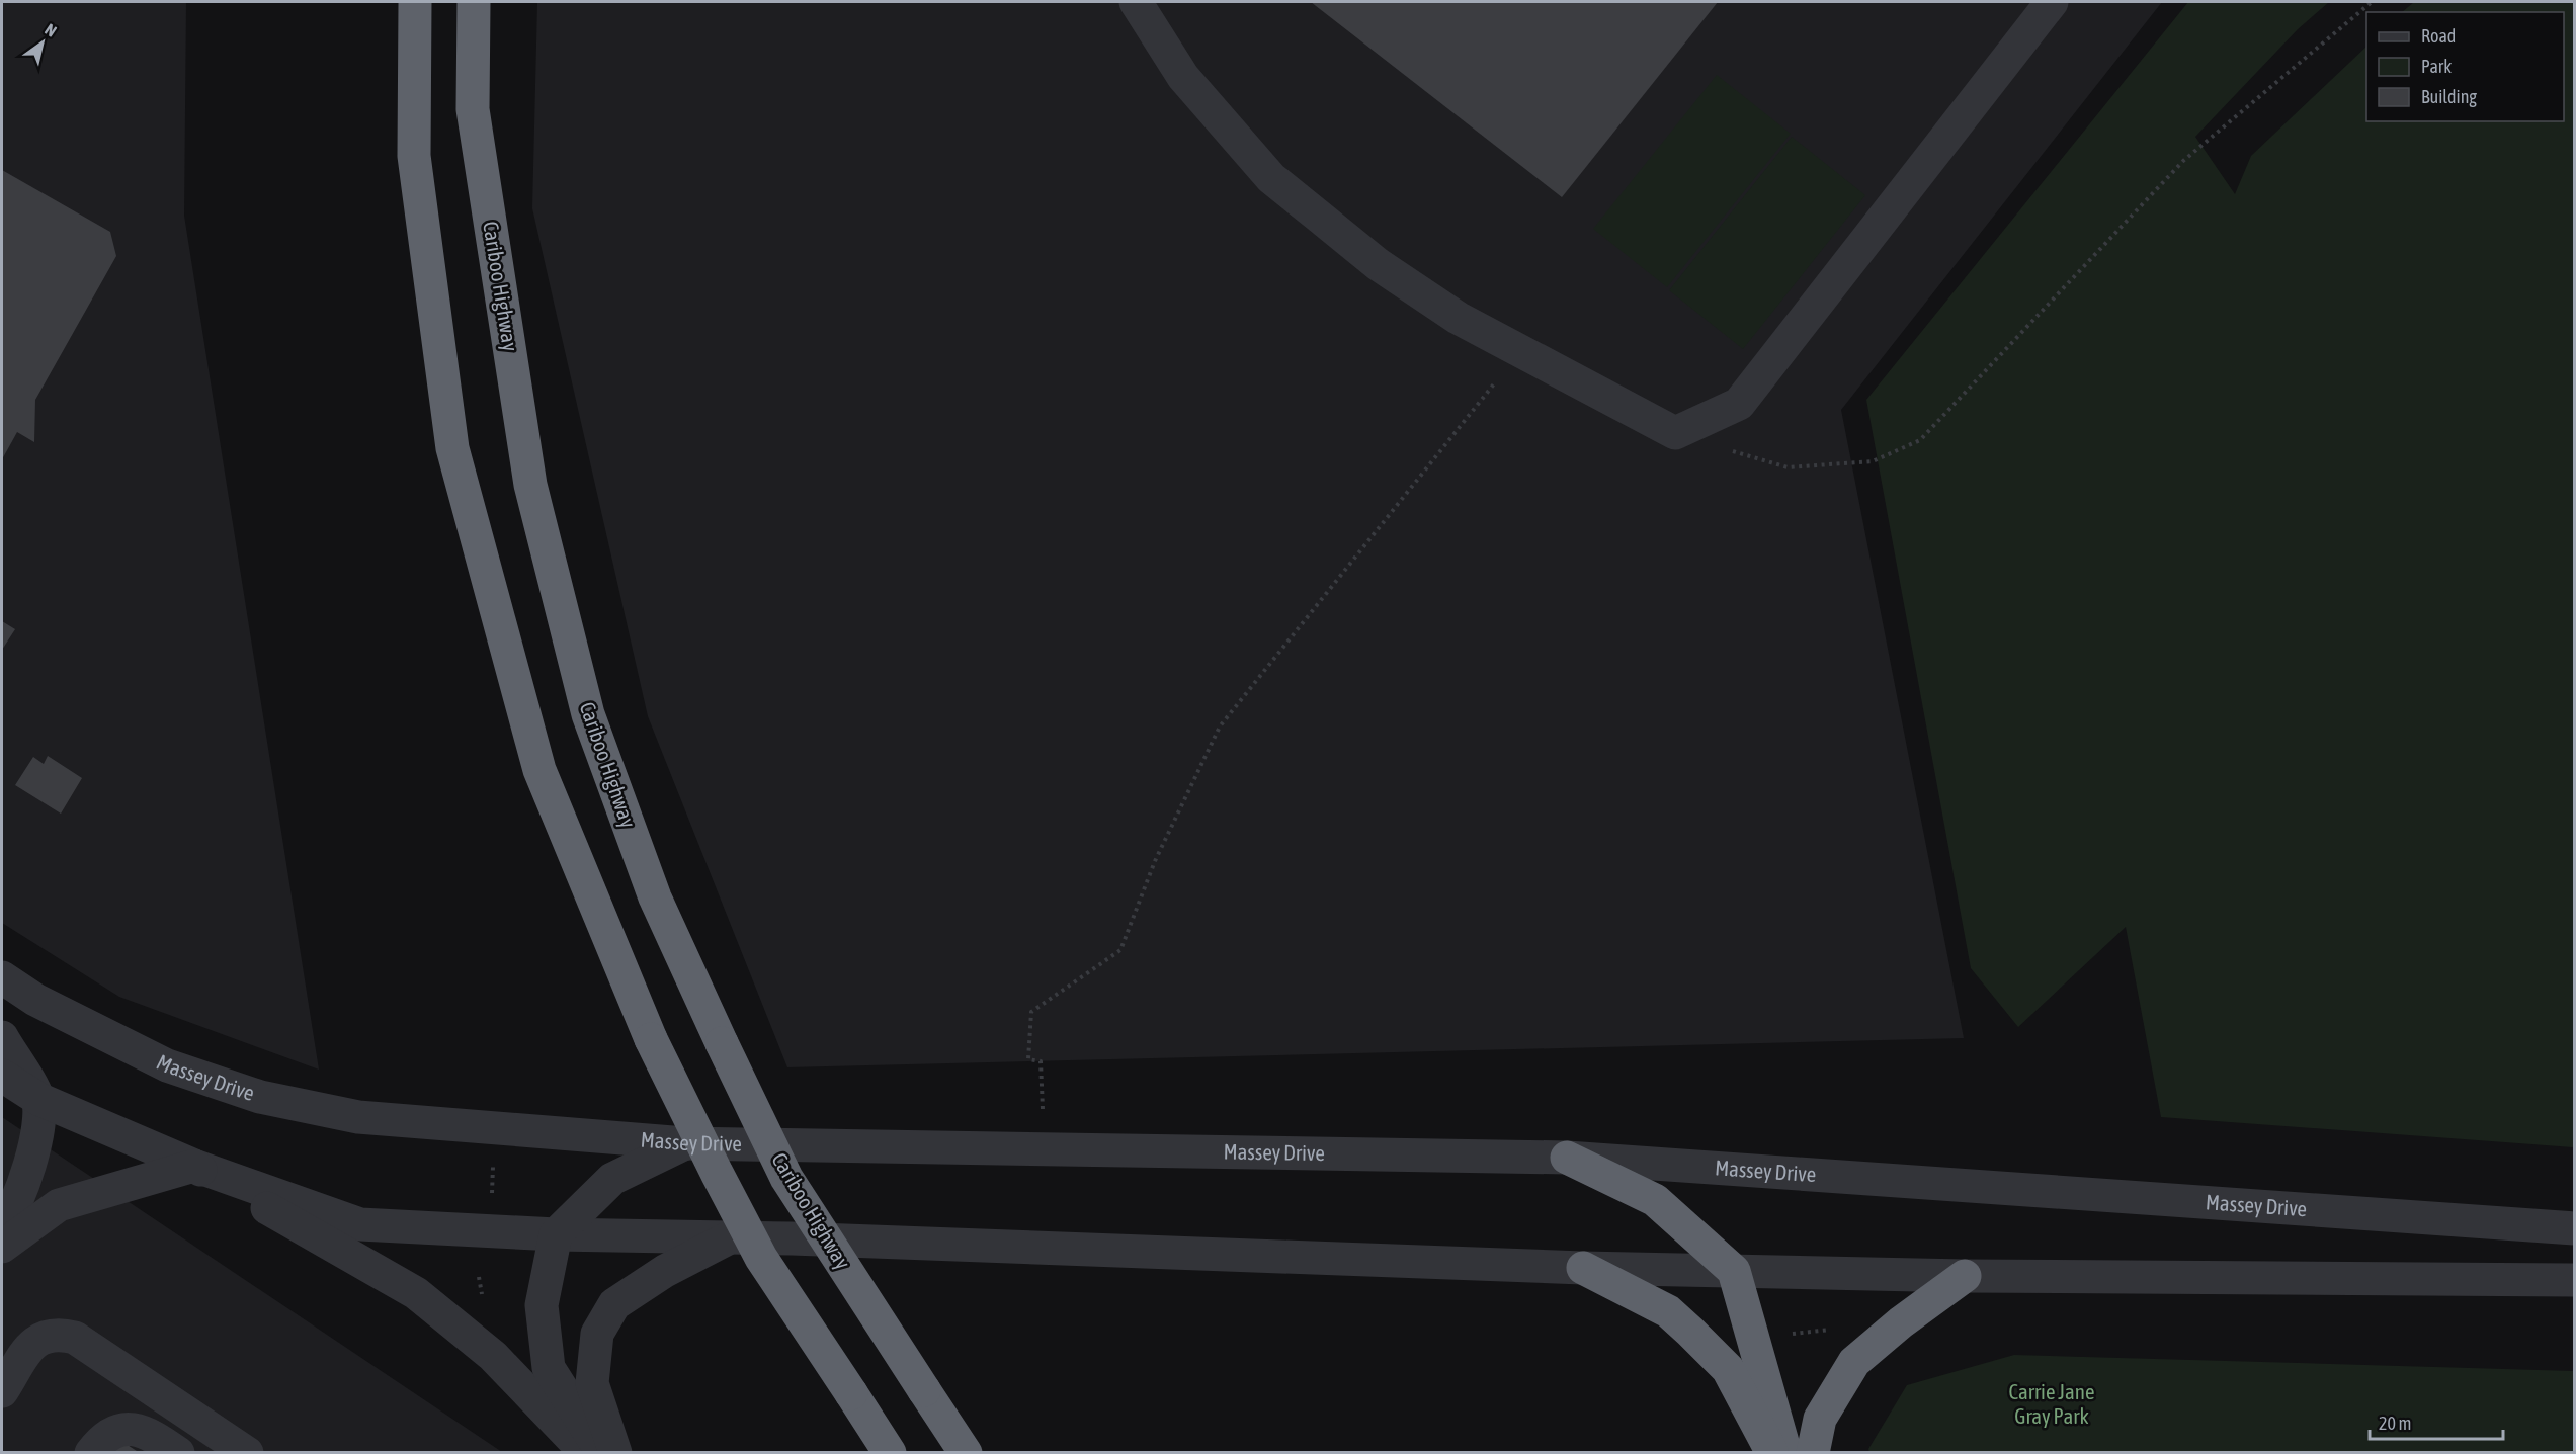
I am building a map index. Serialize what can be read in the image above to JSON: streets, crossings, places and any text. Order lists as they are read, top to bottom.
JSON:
{
  "streets": {
    "highway": ["Cariboo Highway"],
    "street": ["Massey Drive"]
  },
  "parks": ["Carrie Jane Gray Park"],
  "legend": ["Road", "Park", "Building"],
  "scale_bar": "20 m",
  "north": "top right"
}
